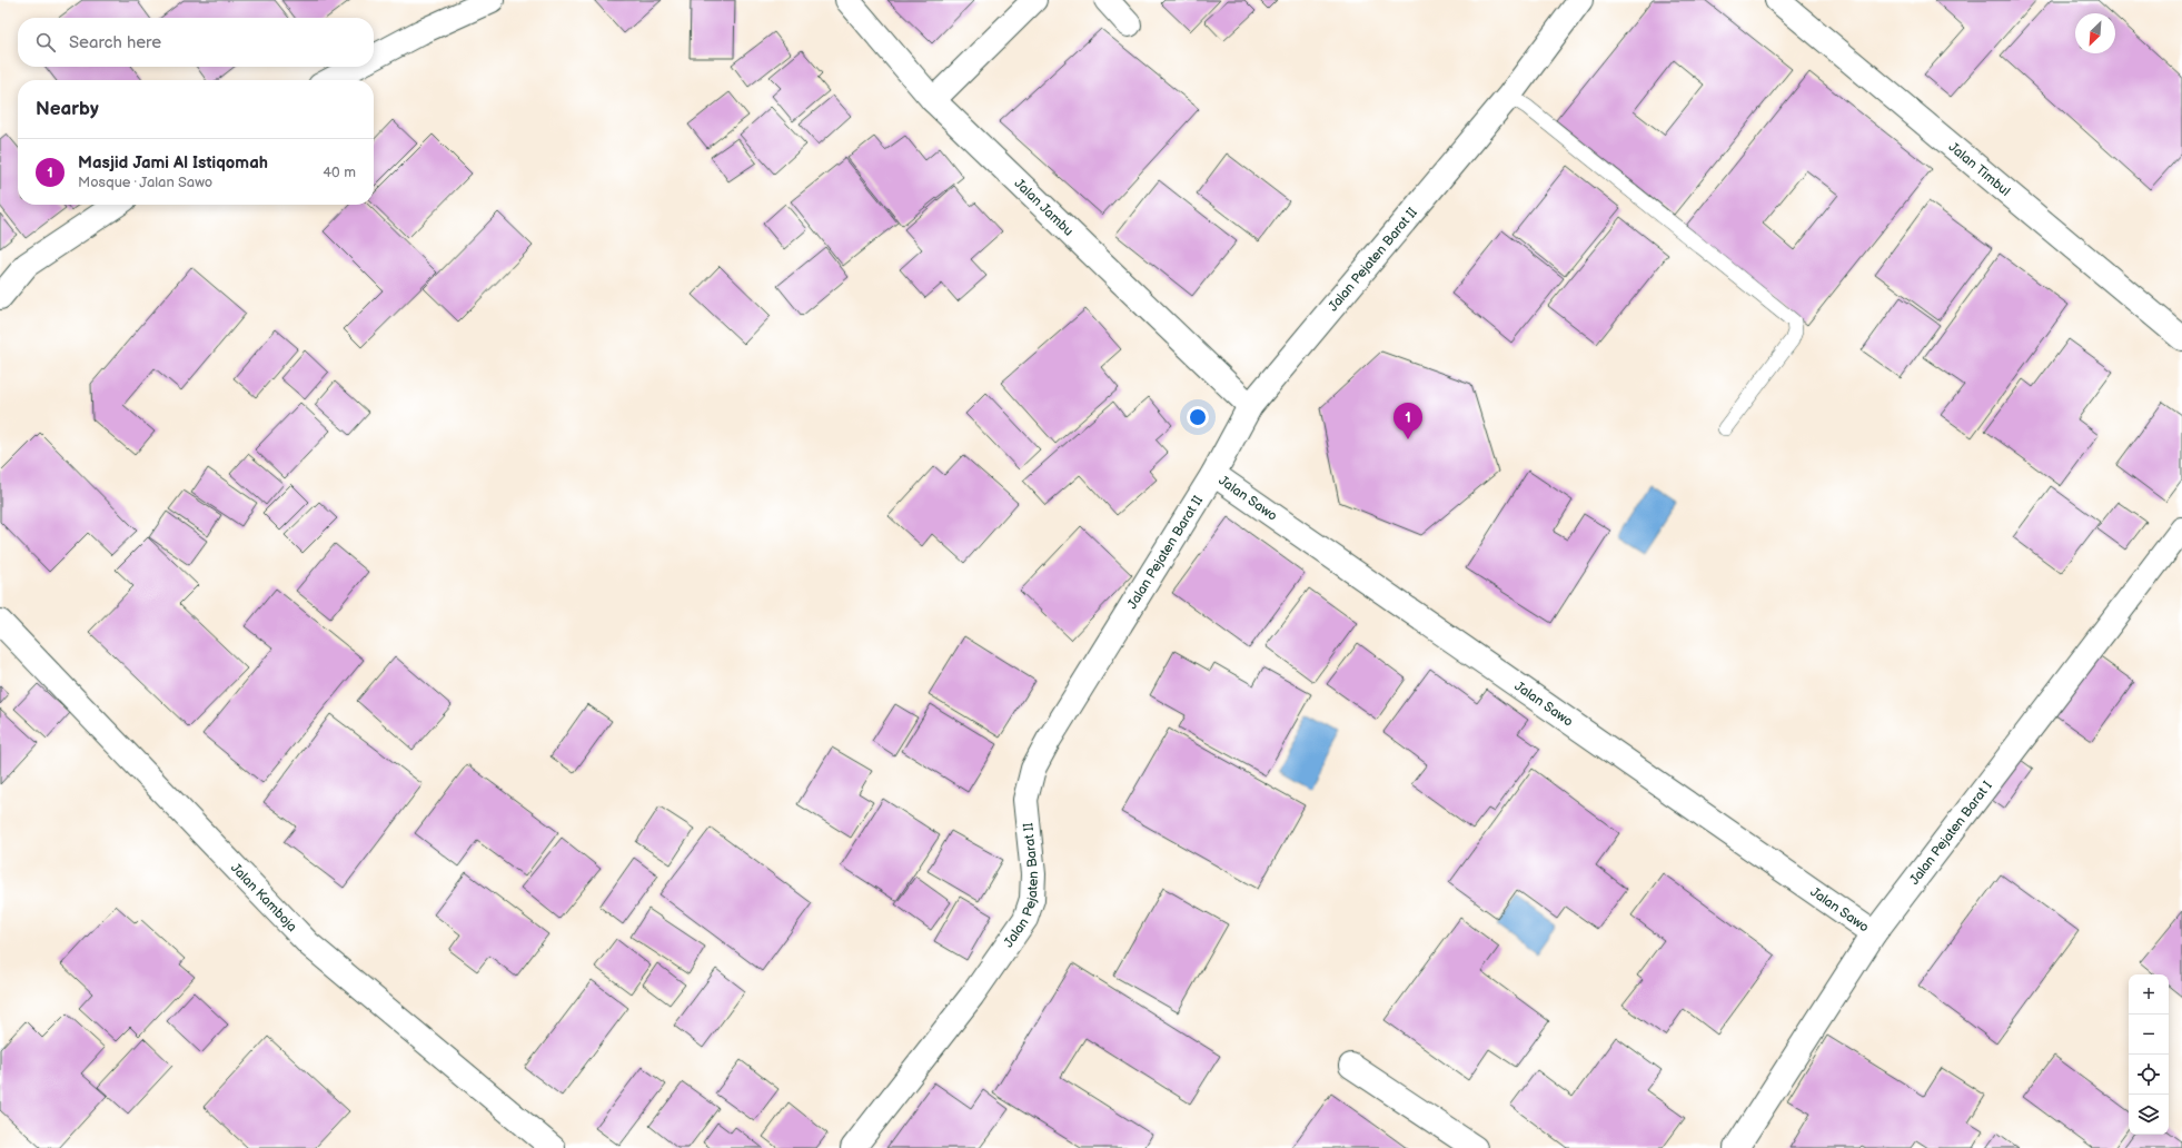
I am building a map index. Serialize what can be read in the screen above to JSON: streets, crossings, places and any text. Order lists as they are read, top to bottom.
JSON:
{
  "streets": {
    "street": [
      "Jalan Timbul",
      "Jalan Jambu",
      "Jalan Pejaten Barat II",
      "Jalan Sawo",
      "Jalan Pejaten Barat I",
      "Jalan Kamboja"
    ]
  },
  "crossings": [
    ["Jalan Jambu", "Jalan Pejaten Barat II"],
    ["Jalan Pejaten Barat II", "Jalan Sawo"],
    ["Jalan Sawo", "Jalan Pejaten Barat I"]
  ],
  "north": "bottom left",
  "page": {
    "search": "Search here",
    "heading": "Nearby",
    "list": [
      {
        "mark": "1",
        "name": "Masjid Jami Al Istiqomah",
        "note": "Mosque · Jalan Sawo",
        "value": "40 m"
      }
    ],
    "pins": "1",
    "map_buttons": ["+", "−"]
  }
}
